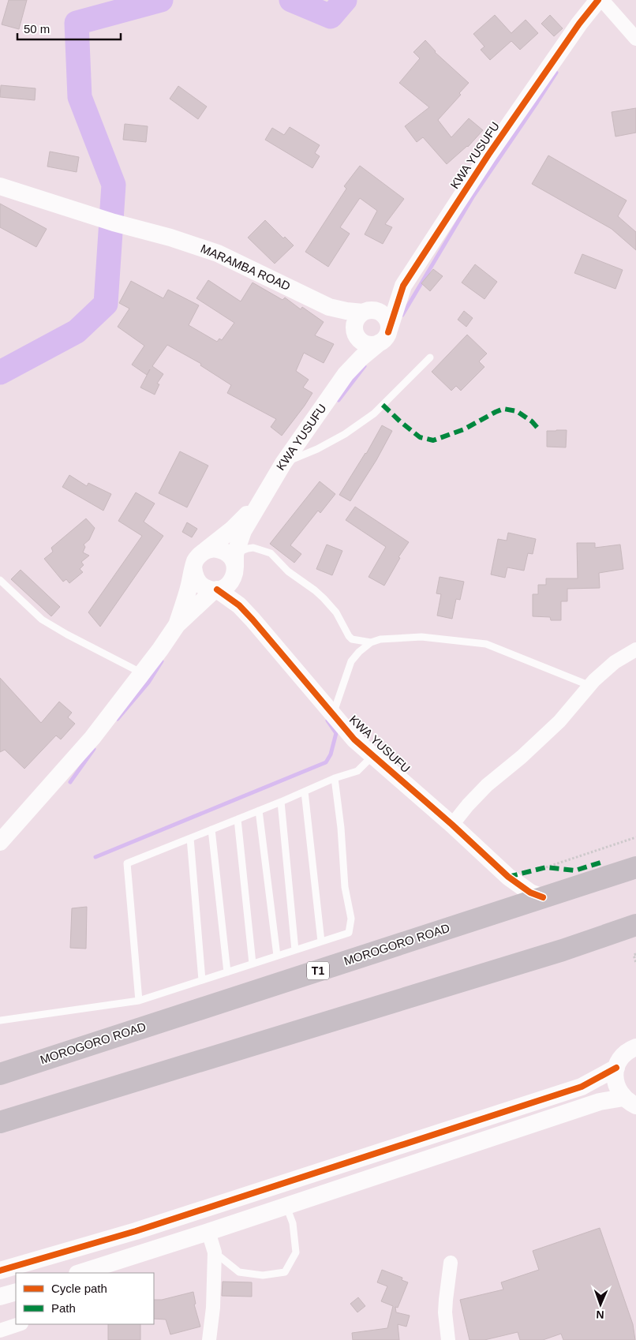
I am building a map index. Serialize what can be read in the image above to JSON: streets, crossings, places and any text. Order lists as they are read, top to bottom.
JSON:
{
  "streets": {
    "highway": ["MOROGORO ROAD", "T1"],
    "street": ["KWA YUSUFU", "MARAMBA ROAD"]
  },
  "crossings": [
    ["KWA YUSUFU", "MARAMBA ROAD"],
    ["KWA YUSUFU", "MOROGORO ROAD"]
  ],
  "legend": ["Cycle path", "Path"],
  "scale_bar": "50 m",
  "north": "bottom"
}
